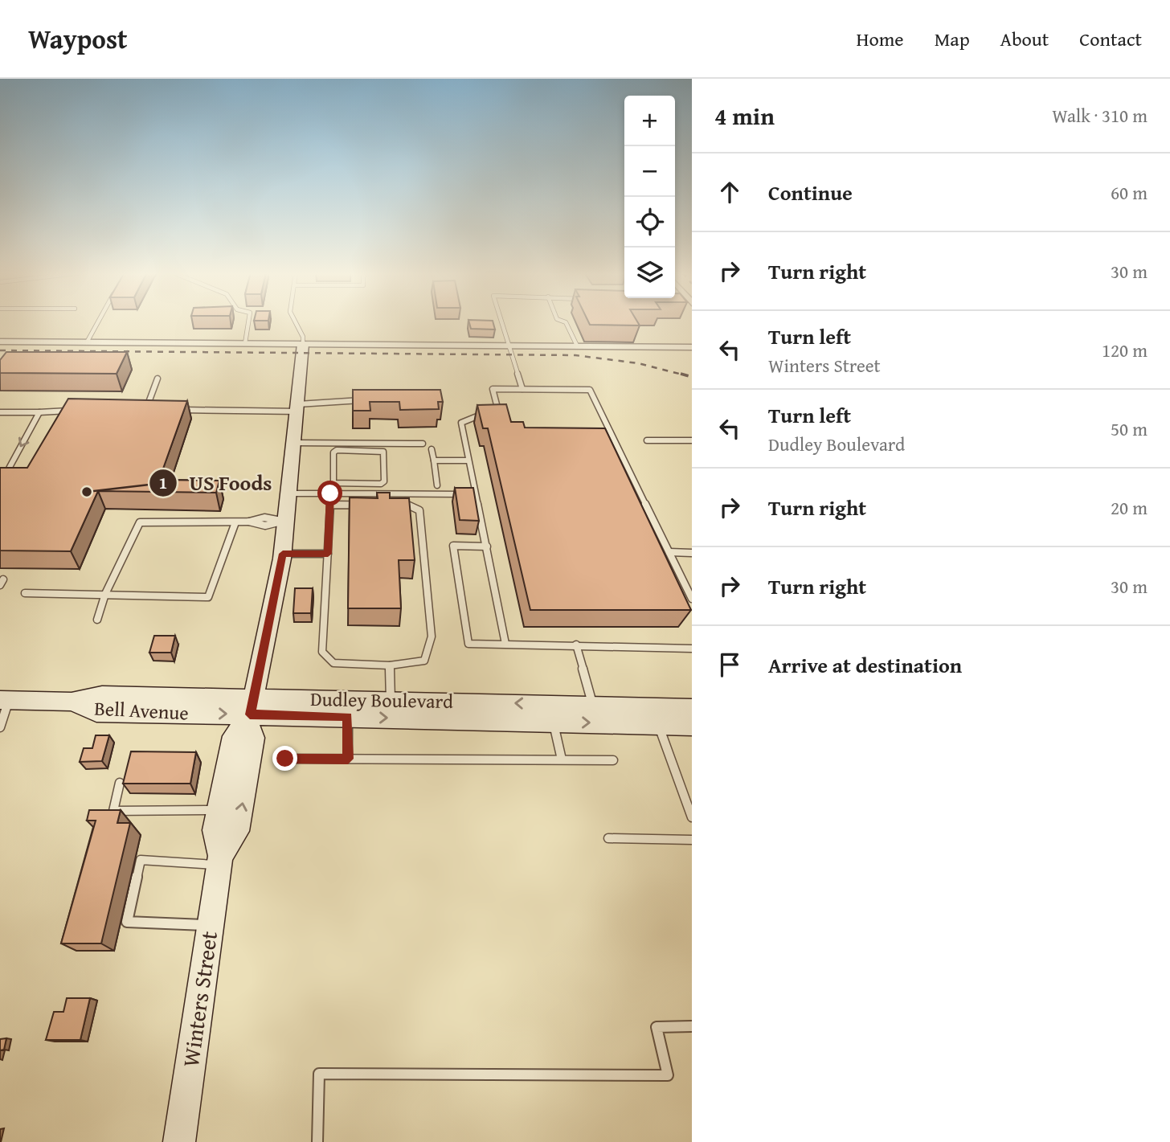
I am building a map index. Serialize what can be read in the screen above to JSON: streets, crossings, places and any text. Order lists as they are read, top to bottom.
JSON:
{
  "streets": {
    "main road": ["Dudley Boulevard", "Bell Avenue", "Winters Street"]
  },
  "crossings": [
    ["Dudley Boulevard", "Bell Avenue"],
    ["Dudley Boulevard", "Winters Street"],
    ["Bell Avenue", "Winters Street"]
  ],
  "places": ["US Foods"],
  "page": {
    "header": "Waypost",
    "nav": [
      "Home",
      "Map",
      "About",
      "Contact"
    ],
    "heading": ["4 min", "Walk · 310 m"],
    "map_buttons": ["+", "−"],
    "list": [
      ["Continue", "60 m"],
      ["Turn right", "30 m"],
      ["Turn left", "Winters Street", "120 m"],
      ["Turn left", "Dudley Boulevard", "50 m"],
      ["Turn right", "20 m"],
      ["Turn right", "30 m"],
      "Arrive at destination"
    ]
  }
}
